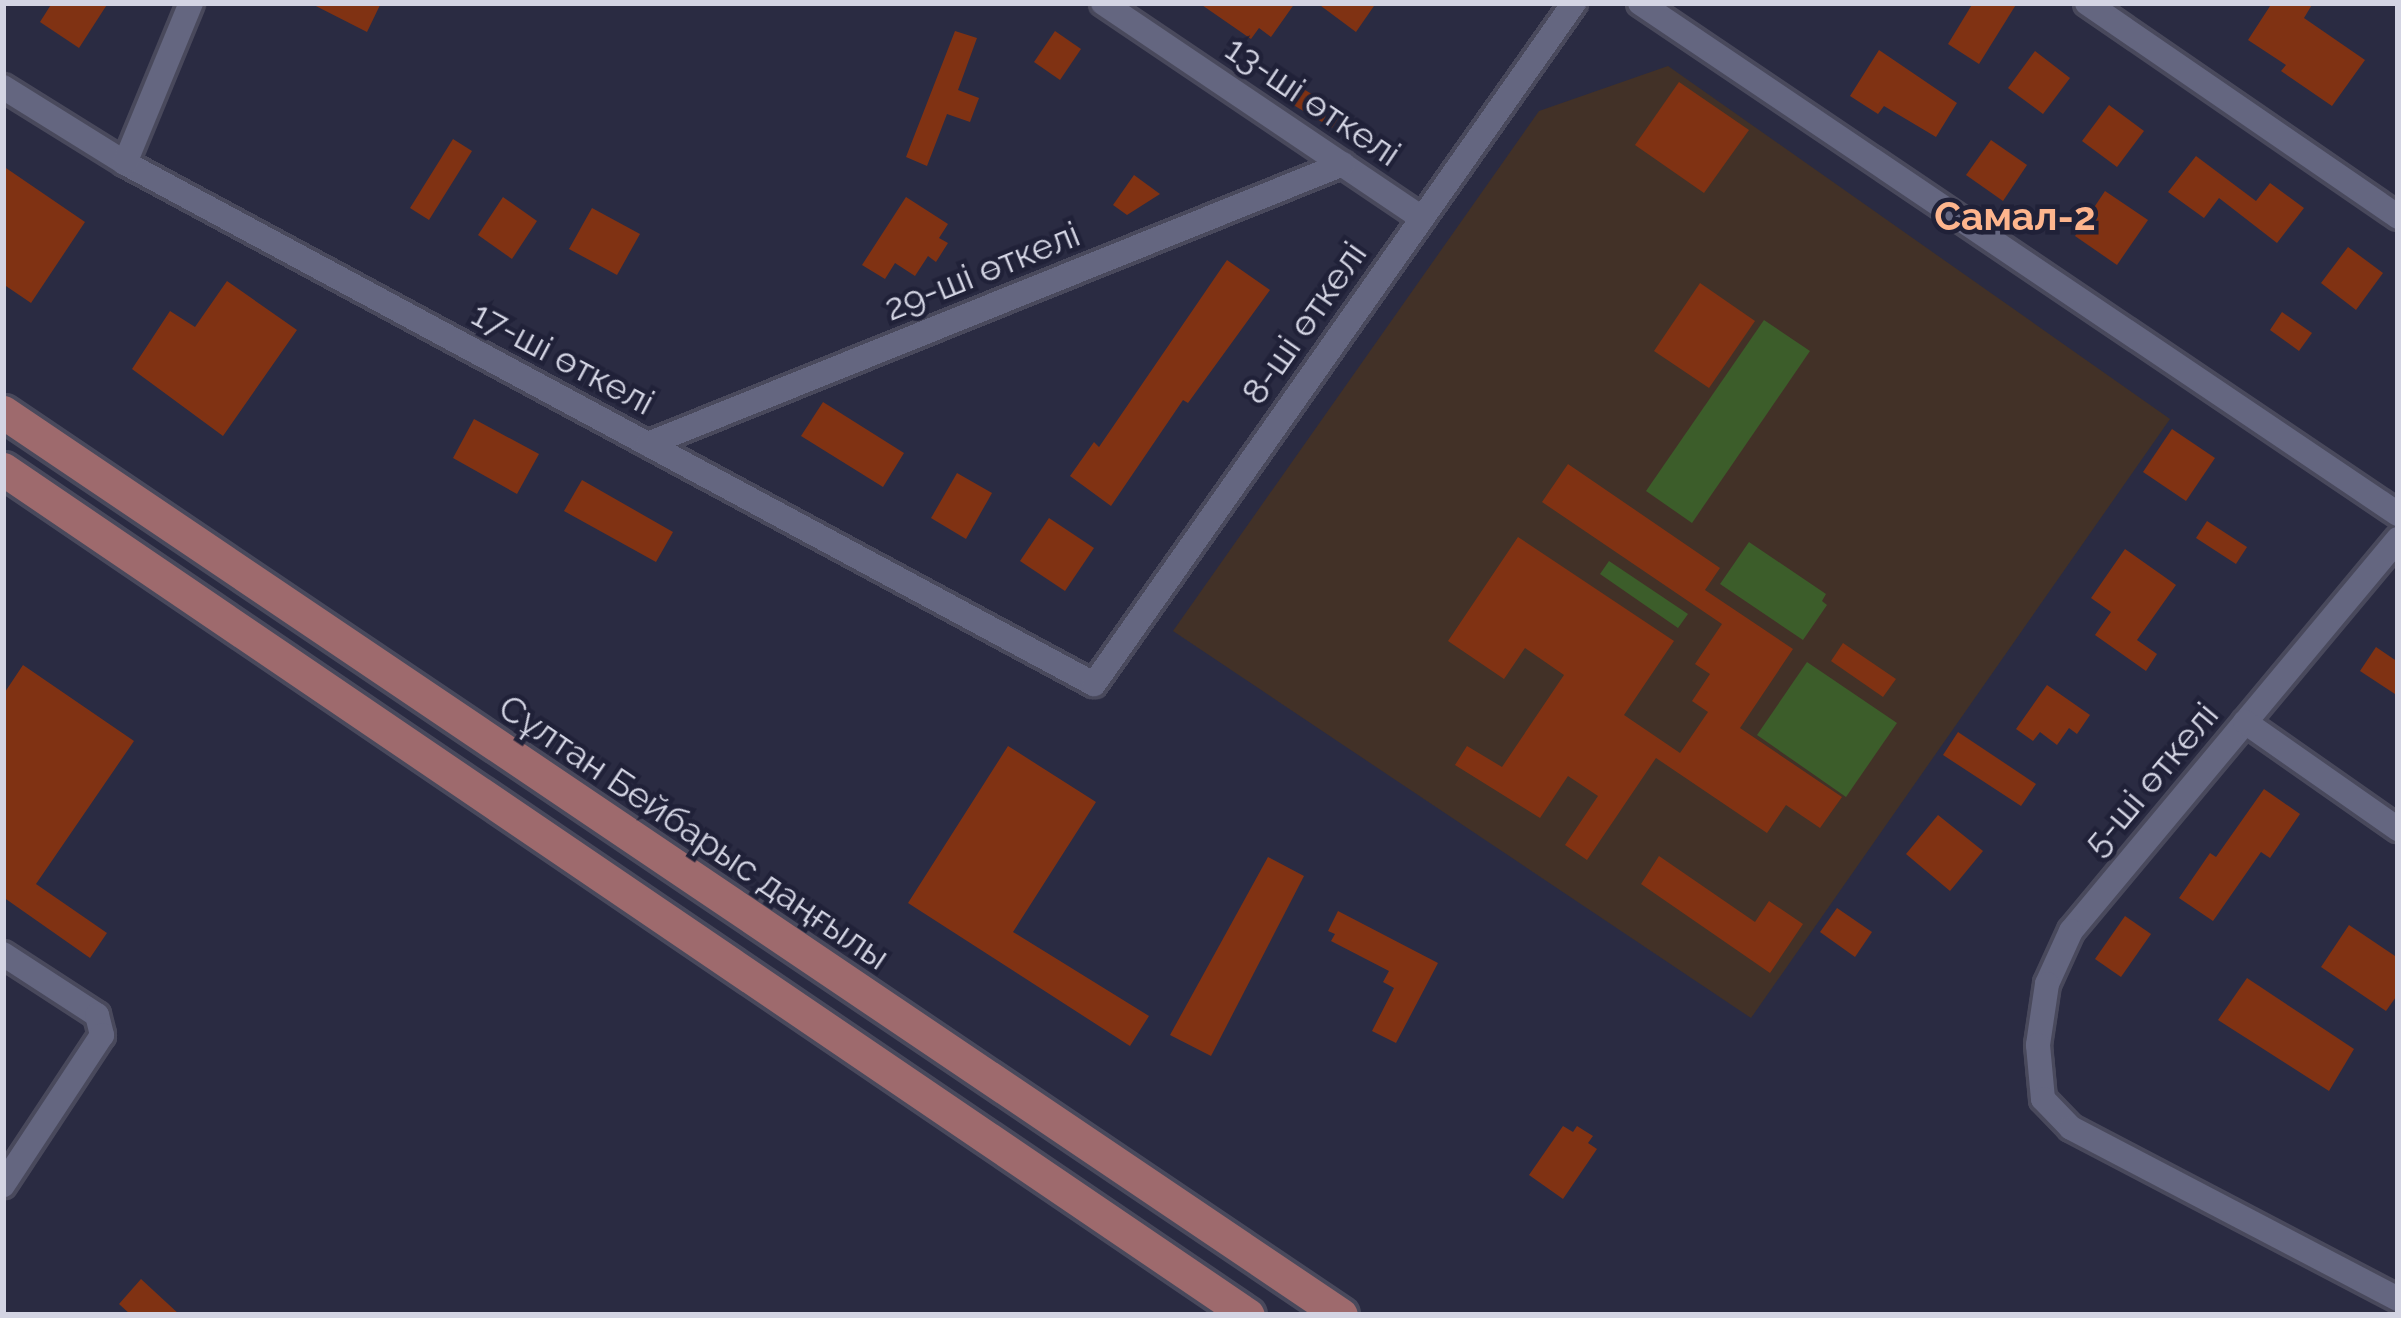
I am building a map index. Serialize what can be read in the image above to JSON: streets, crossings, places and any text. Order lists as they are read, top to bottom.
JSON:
{
  "streets": {
    "main road": ["Сұлтан Бейбарыс даңғылы"],
    "street": [
      "13-ші өткелі",
      "29-ші өткелі",
      "8-ші өткелі",
      "17-ші өткелі",
      "5-ші өткелі"
    ]
  },
  "crossings": [
    ["13-ші өткелі", "29-ші өткелі"],
    ["13-ші өткелі", "8-ші өткелі"],
    ["29-ші өткелі", "17-ші өткелі"],
    ["8-ші өткелі", "17-ші өткелі"]
  ],
  "districts": ["Самал-2"]
}
